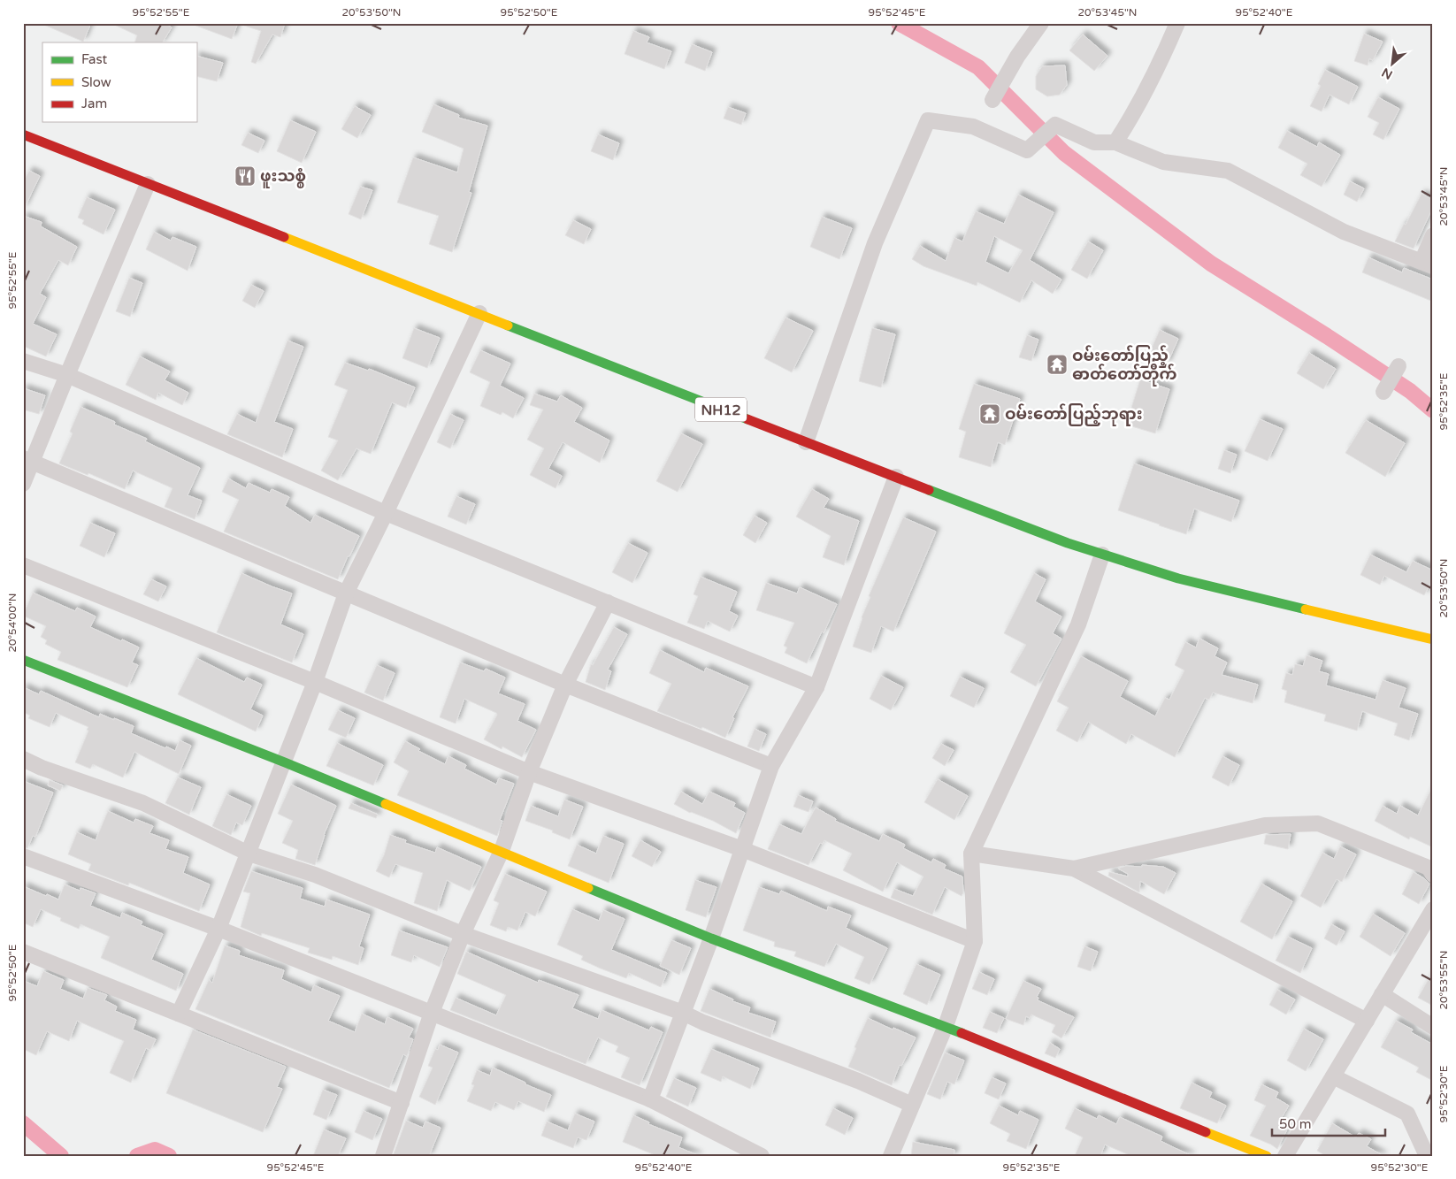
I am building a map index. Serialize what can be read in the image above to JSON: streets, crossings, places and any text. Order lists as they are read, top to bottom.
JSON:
{
  "streets": {
    "main road": ["NH12"]
  },
  "places": {
    "restaurant": ["ဖူးသစ္စံ"],
    "temple": ["ဝမ်းတော်ပြည့် ဓာတ်တော်တိုက်", "ဝမ်းတော်ပြည့်ဘုရား"]
  },
  "legend": ["Fast", "Slow", "Jam"],
  "scale_bar": "50 m",
  "north": "bottom left",
  "coordinates": [
    "95°52'55\"E",
    "20°53'50\"N",
    "95°52'50\"E",
    "95°52'45\"E",
    "20°53'45\"N",
    "95°52'40\"E",
    "95°52'35\"E",
    "20°54'00\"N",
    "20°53'55\"N",
    "95°52'30\"E"
  ]
}
